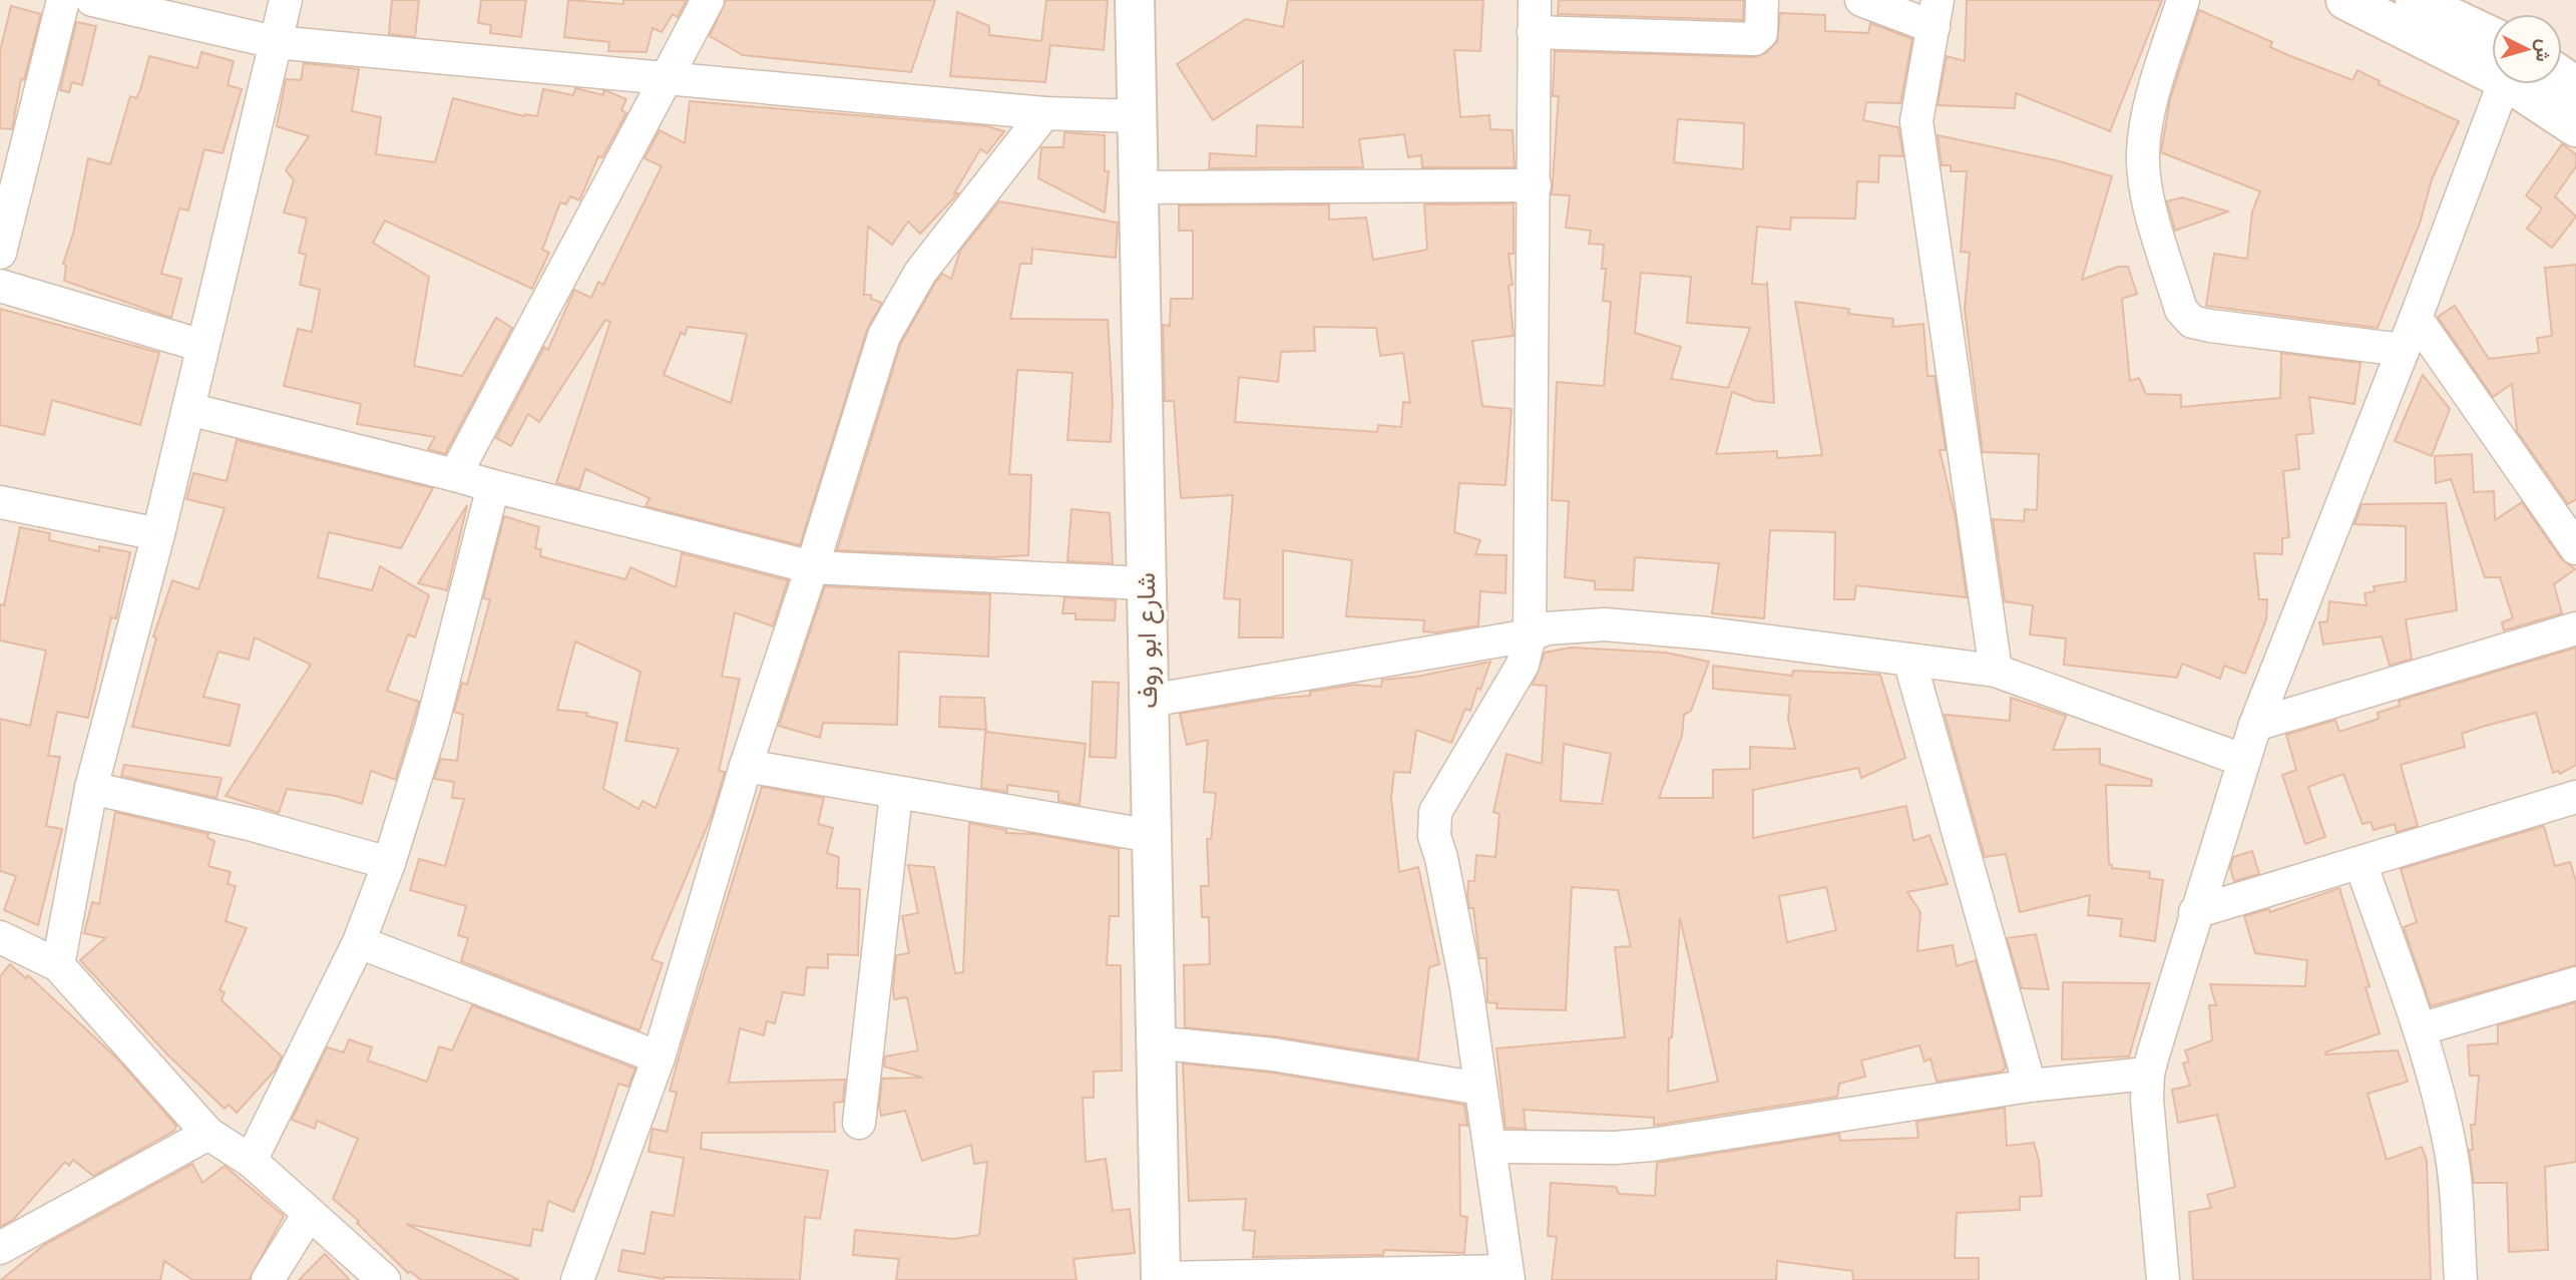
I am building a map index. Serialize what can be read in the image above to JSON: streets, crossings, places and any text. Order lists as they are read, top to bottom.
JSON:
{
  "streets": {
    "street": ["شارع ابو روف"]
  },
  "north": "right"
}
